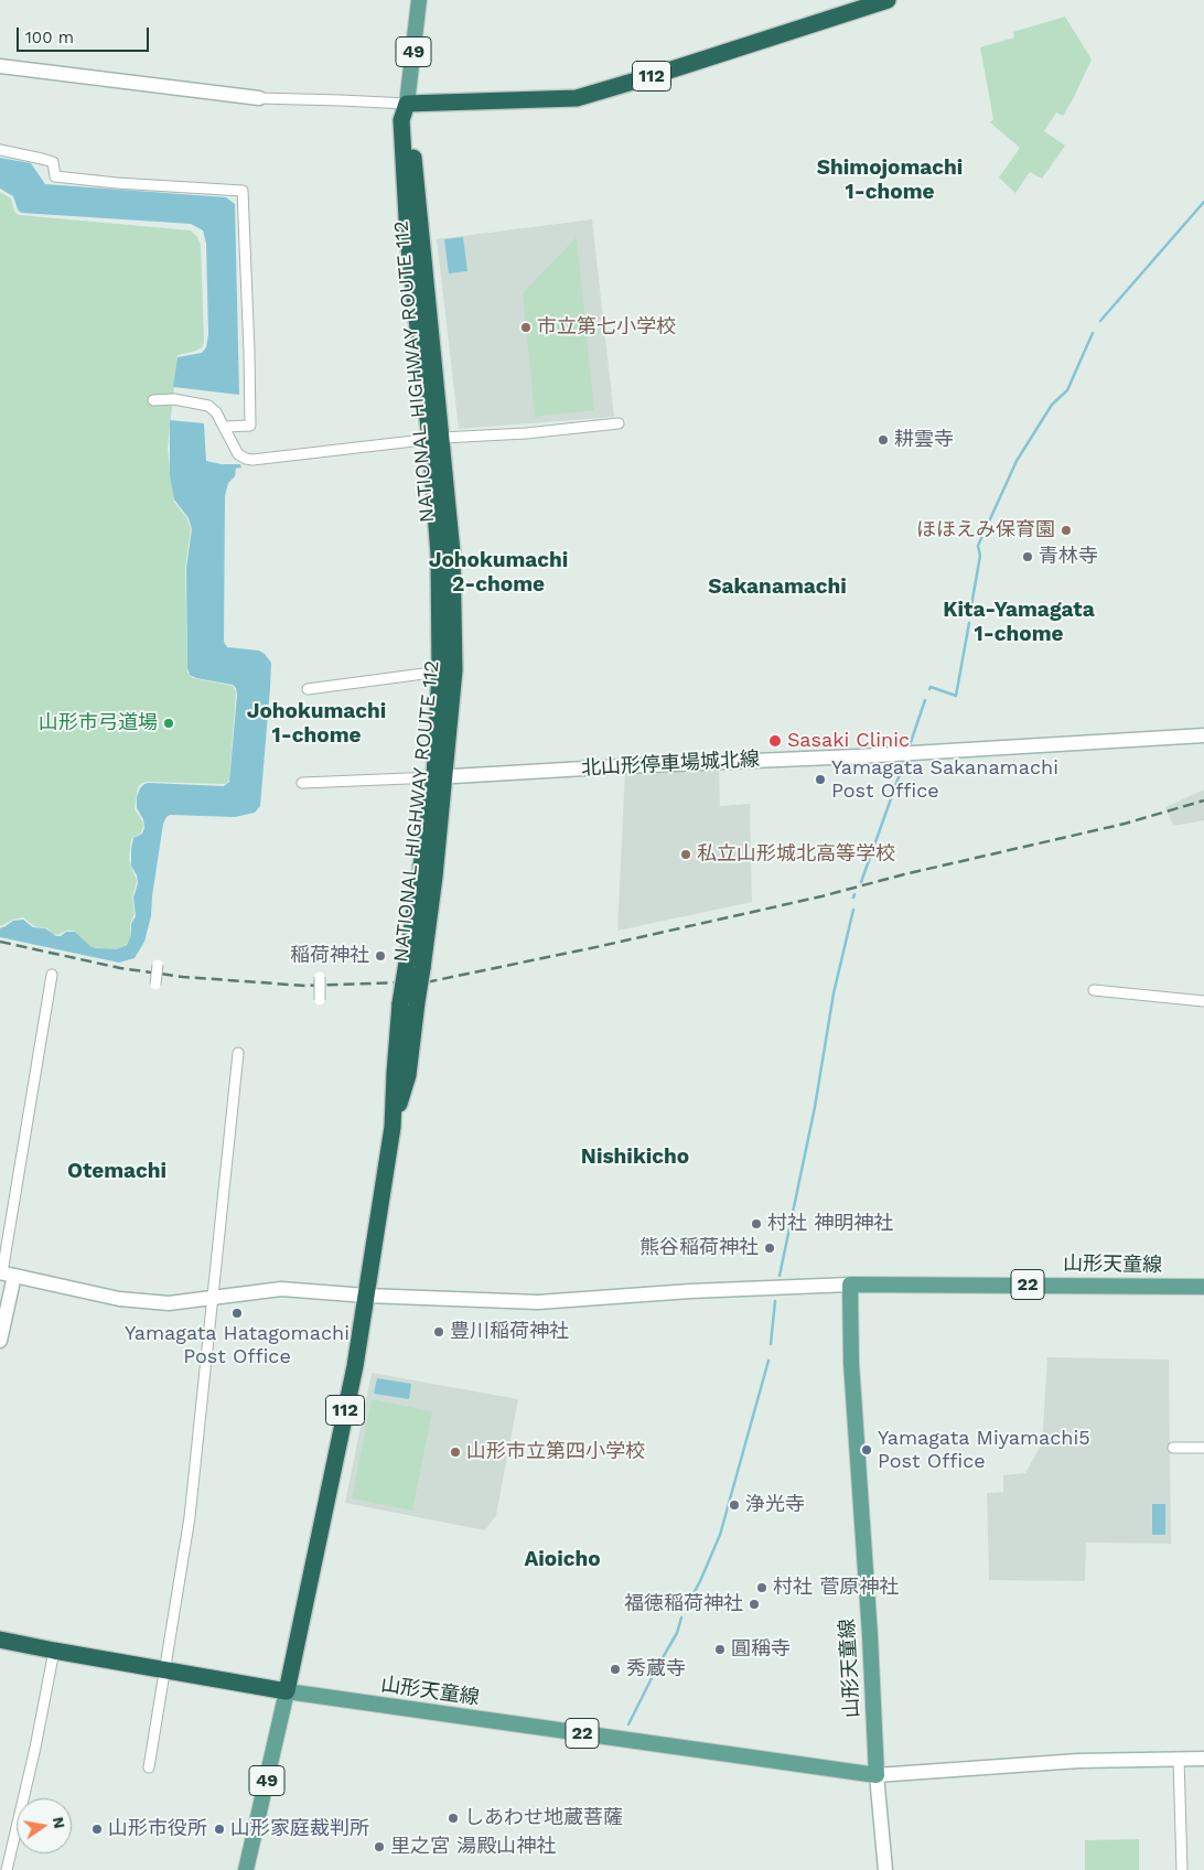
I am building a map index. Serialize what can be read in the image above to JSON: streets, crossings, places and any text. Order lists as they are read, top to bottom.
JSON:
{
  "streets": {
    "highway": ["112", "NATIONAL HIGHWAY ROUTE 112"],
    "main road": ["49", "山形天童線", "22"],
    "street": ["北山形停車場城北線"]
  },
  "crossings": [
    ["49", "112"],
    ["49", "NATIONAL HIGHWAY ROUTE 112"],
    ["49", "山形天童線"],
    ["112", "NATIONAL HIGHWAY ROUTE 112"],
    ["NATIONAL HIGHWAY ROUTE 112", "北山形停車場城北線"],
    ["NATIONAL HIGHWAY ROUTE 112", "山形天童線"]
  ],
  "districts": [
    "Shimojomachi 1-chome",
    "Johokumachi 2-chome",
    "Sakanamachi",
    "Kita-Yamagata 1-chome",
    "Johokumachi 1-chome",
    "Nishikicho",
    "Otemachi",
    "Aioicho"
  ],
  "places": [
    "市立第七小学校",
    "耕雲寺",
    "ほほえみ保育園",
    "青林寺",
    "山形市弓道場",
    "Sasaki Clinic",
    "Yamagata Sakanamachi Post Office",
    "私立山形城北高等学校",
    "稲荷神社",
    "村社 神明神社",
    "熊谷稲荷神社",
    "Yamagata Hatagomachi Post Office",
    "豊川稲荷神社",
    "Yamagata Miyamachi5 Post Office",
    "山形市立第四小学校",
    "浄光寺",
    "村社 菅原神社",
    "福徳稲荷神社",
    "圓稱寺",
    "秀蔵寺",
    "しあわせ地蔵菩薩",
    "山形市役所",
    "山形家庭裁判所",
    "里之宮 湯殿山神社"
  ],
  "scale_bar": "100 m",
  "north": "right"
}
